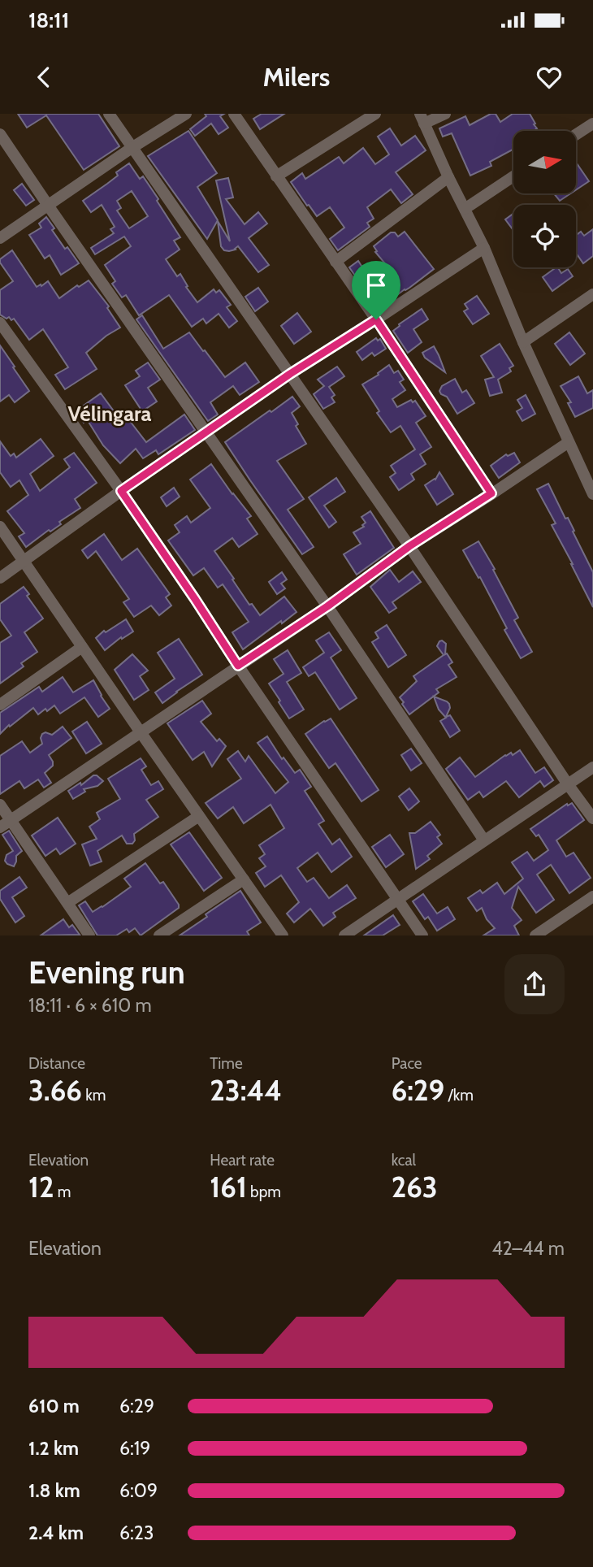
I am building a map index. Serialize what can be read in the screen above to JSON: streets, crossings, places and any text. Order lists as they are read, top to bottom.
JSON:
{
  "districts": ["Vélingara"],
  "north": "right",
  "page": {
    "status": "18:11",
    "header": "Milers",
    "heading": ["Evening run", "18:11 · 6 × 610 m"],
    "stats": [
      ["Distance", "3.66 km"],
      ["Time", "23:44"],
      ["Pace", "6:29 /km"],
      ["Elevation", "12 m"],
      ["Heart rate", "161 bpm"],
      ["kcal", "263"]
    ],
    "chart": ["Elevation", "42–44 m"],
    "list": [
      {
        "name": "610 m",
        "note": "6:29"
      },
      {
        "name": "1.2 km",
        "note": "6:19"
      },
      {
        "name": "1.8 km",
        "note": "6:09"
      },
      {
        "name": "2.4 km",
        "note": "6:23"
      }
    ]
  }
}
